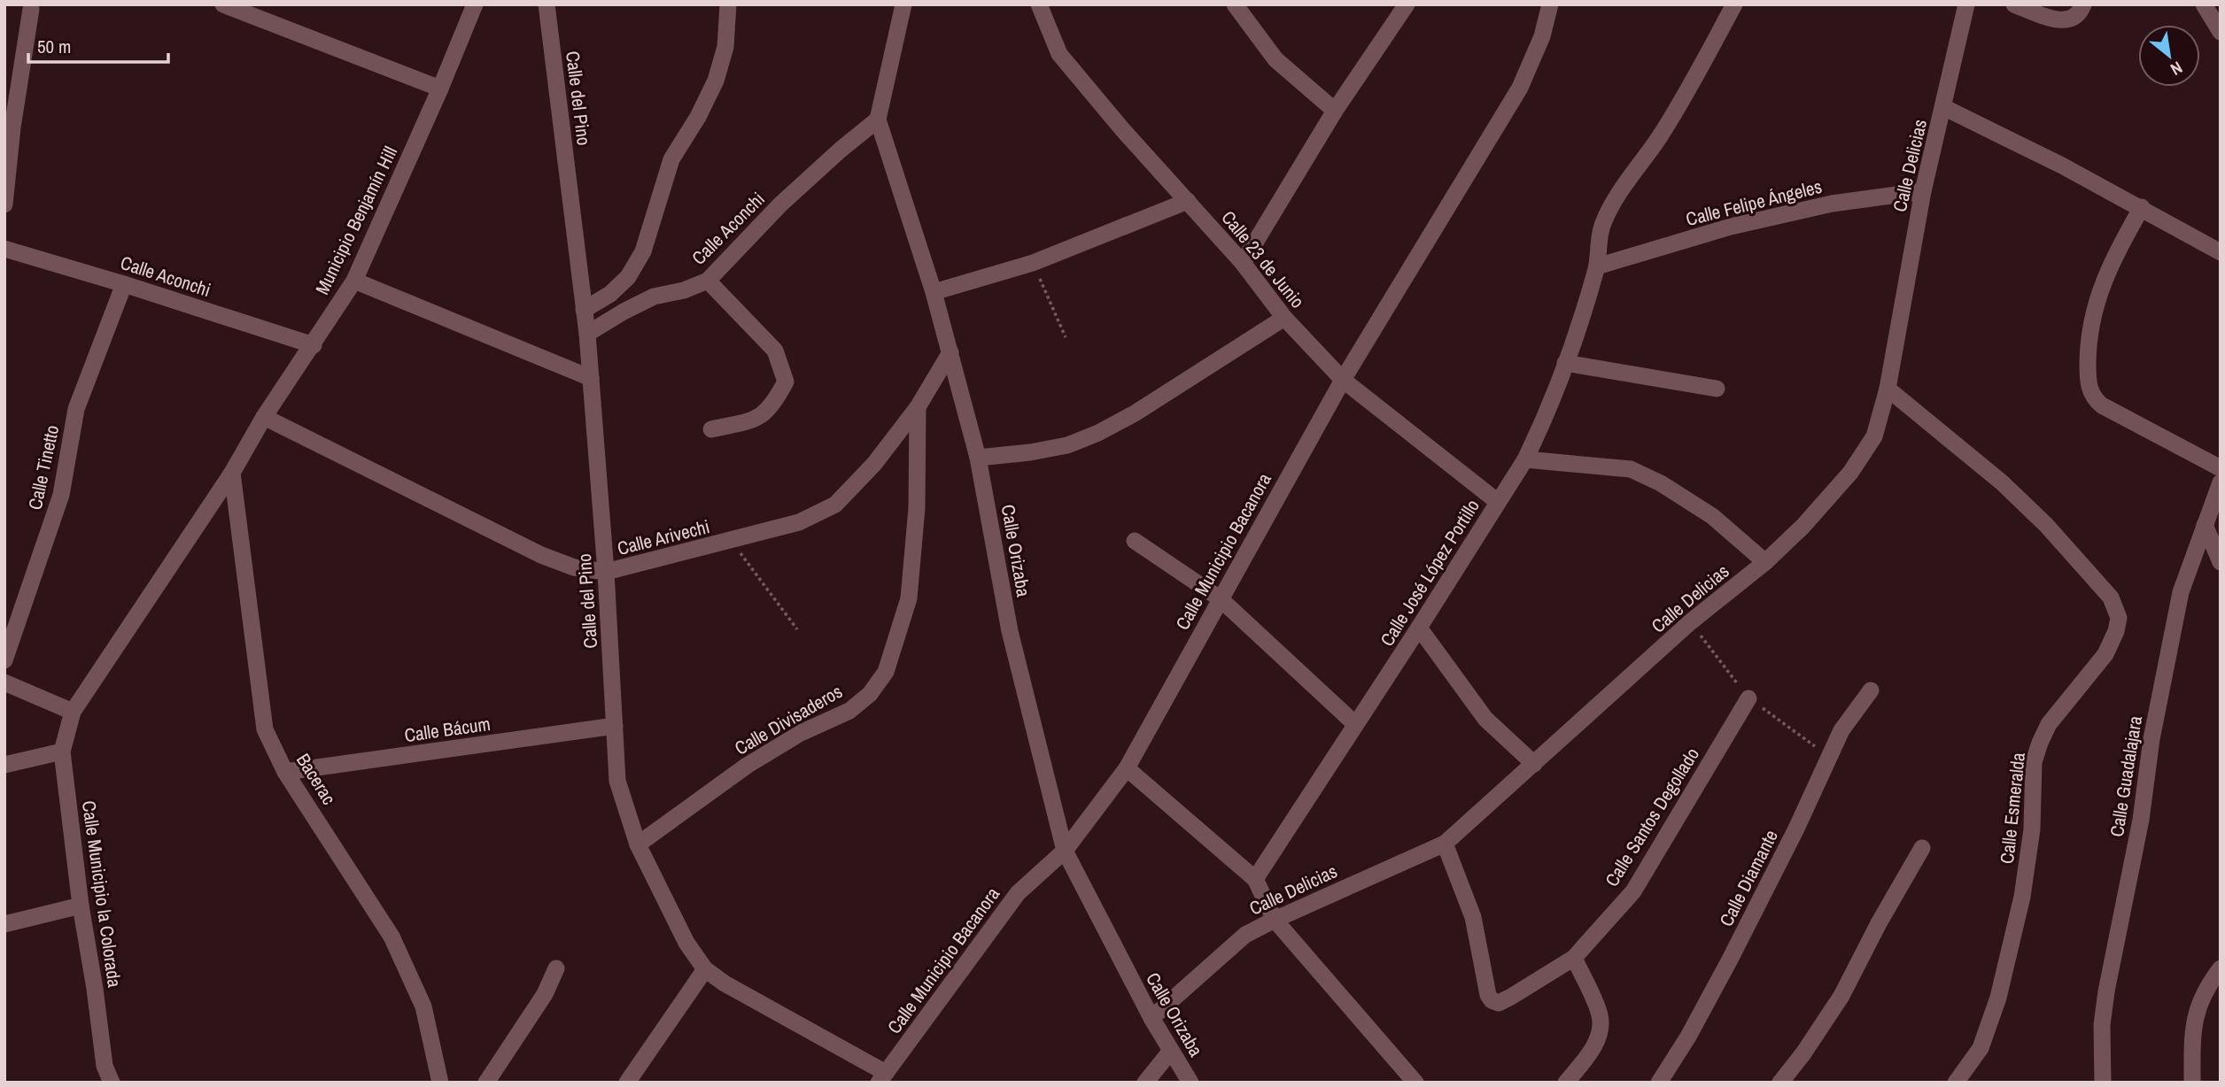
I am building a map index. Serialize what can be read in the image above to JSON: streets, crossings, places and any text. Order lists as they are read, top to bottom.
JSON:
{
  "streets": {
    "street": [
      "Calle del Pino",
      "Calle Delicias",
      "Calle Felipe Ángeles",
      "Municipio Benjamín Hill",
      "Calle Aconchi",
      "Calle 23 de Junio",
      "Calle Tinetto",
      "Calle Arivechi",
      "Calle Orizaba",
      "Calle Municipio Bacanora",
      "Calle José López Portillo",
      "Calle Divisaderos",
      "Calle Bácum",
      "Calle Guadalajara",
      "Bacerac",
      "Calle Esmeralda",
      "Calle Santos Degollado",
      "Calle Diamante",
      "Calle Municipio la Colorada"
    ]
  },
  "crossings": [
    ["Calle del Pino", "Calle Aconchi"],
    ["Calle del Pino", "Calle Arivechi"],
    ["Calle del Pino", "Calle Municipio Bacanora"],
    ["Calle del Pino", "Calle Divisaderos"],
    ["Calle del Pino", "Calle Bácum"],
    ["Calle Delicias", "Calle Felipe Ángeles"],
    ["Calle Delicias", "Calle Orizaba"],
    ["Calle Delicias", "Calle Esmeralda"],
    ["Calle Delicias", "Calle Santos Degollado"],
    ["Calle Felipe Ángeles", "Calle José López Portillo"],
    ["Municipio Benjamín Hill", "Calle Aconchi"],
    ["Municipio Benjamín Hill", "Calle Arivechi"],
    ["Municipio Benjamín Hill", "Bacerac"],
    ["Municipio Benjamín Hill", "Calle Municipio la Colorada"],
    ["Calle Aconchi", "Calle Tinetto"],
    ["Calle Aconchi", "Calle Orizaba"],
    ["Calle 23 de Junio", "Calle Municipio Bacanora"],
    ["Calle 23 de Junio", "Calle José López Portillo"],
    ["Calle Arivechi", "Calle Orizaba"],
    ["Calle Arivechi", "Calle Divisaderos"],
    ["Calle Orizaba", "Calle Municipio Bacanora"],
    ["Calle Bácum", "Bacerac"]
  ],
  "scale_bar": "50 m",
  "north": "bottom right"
}
